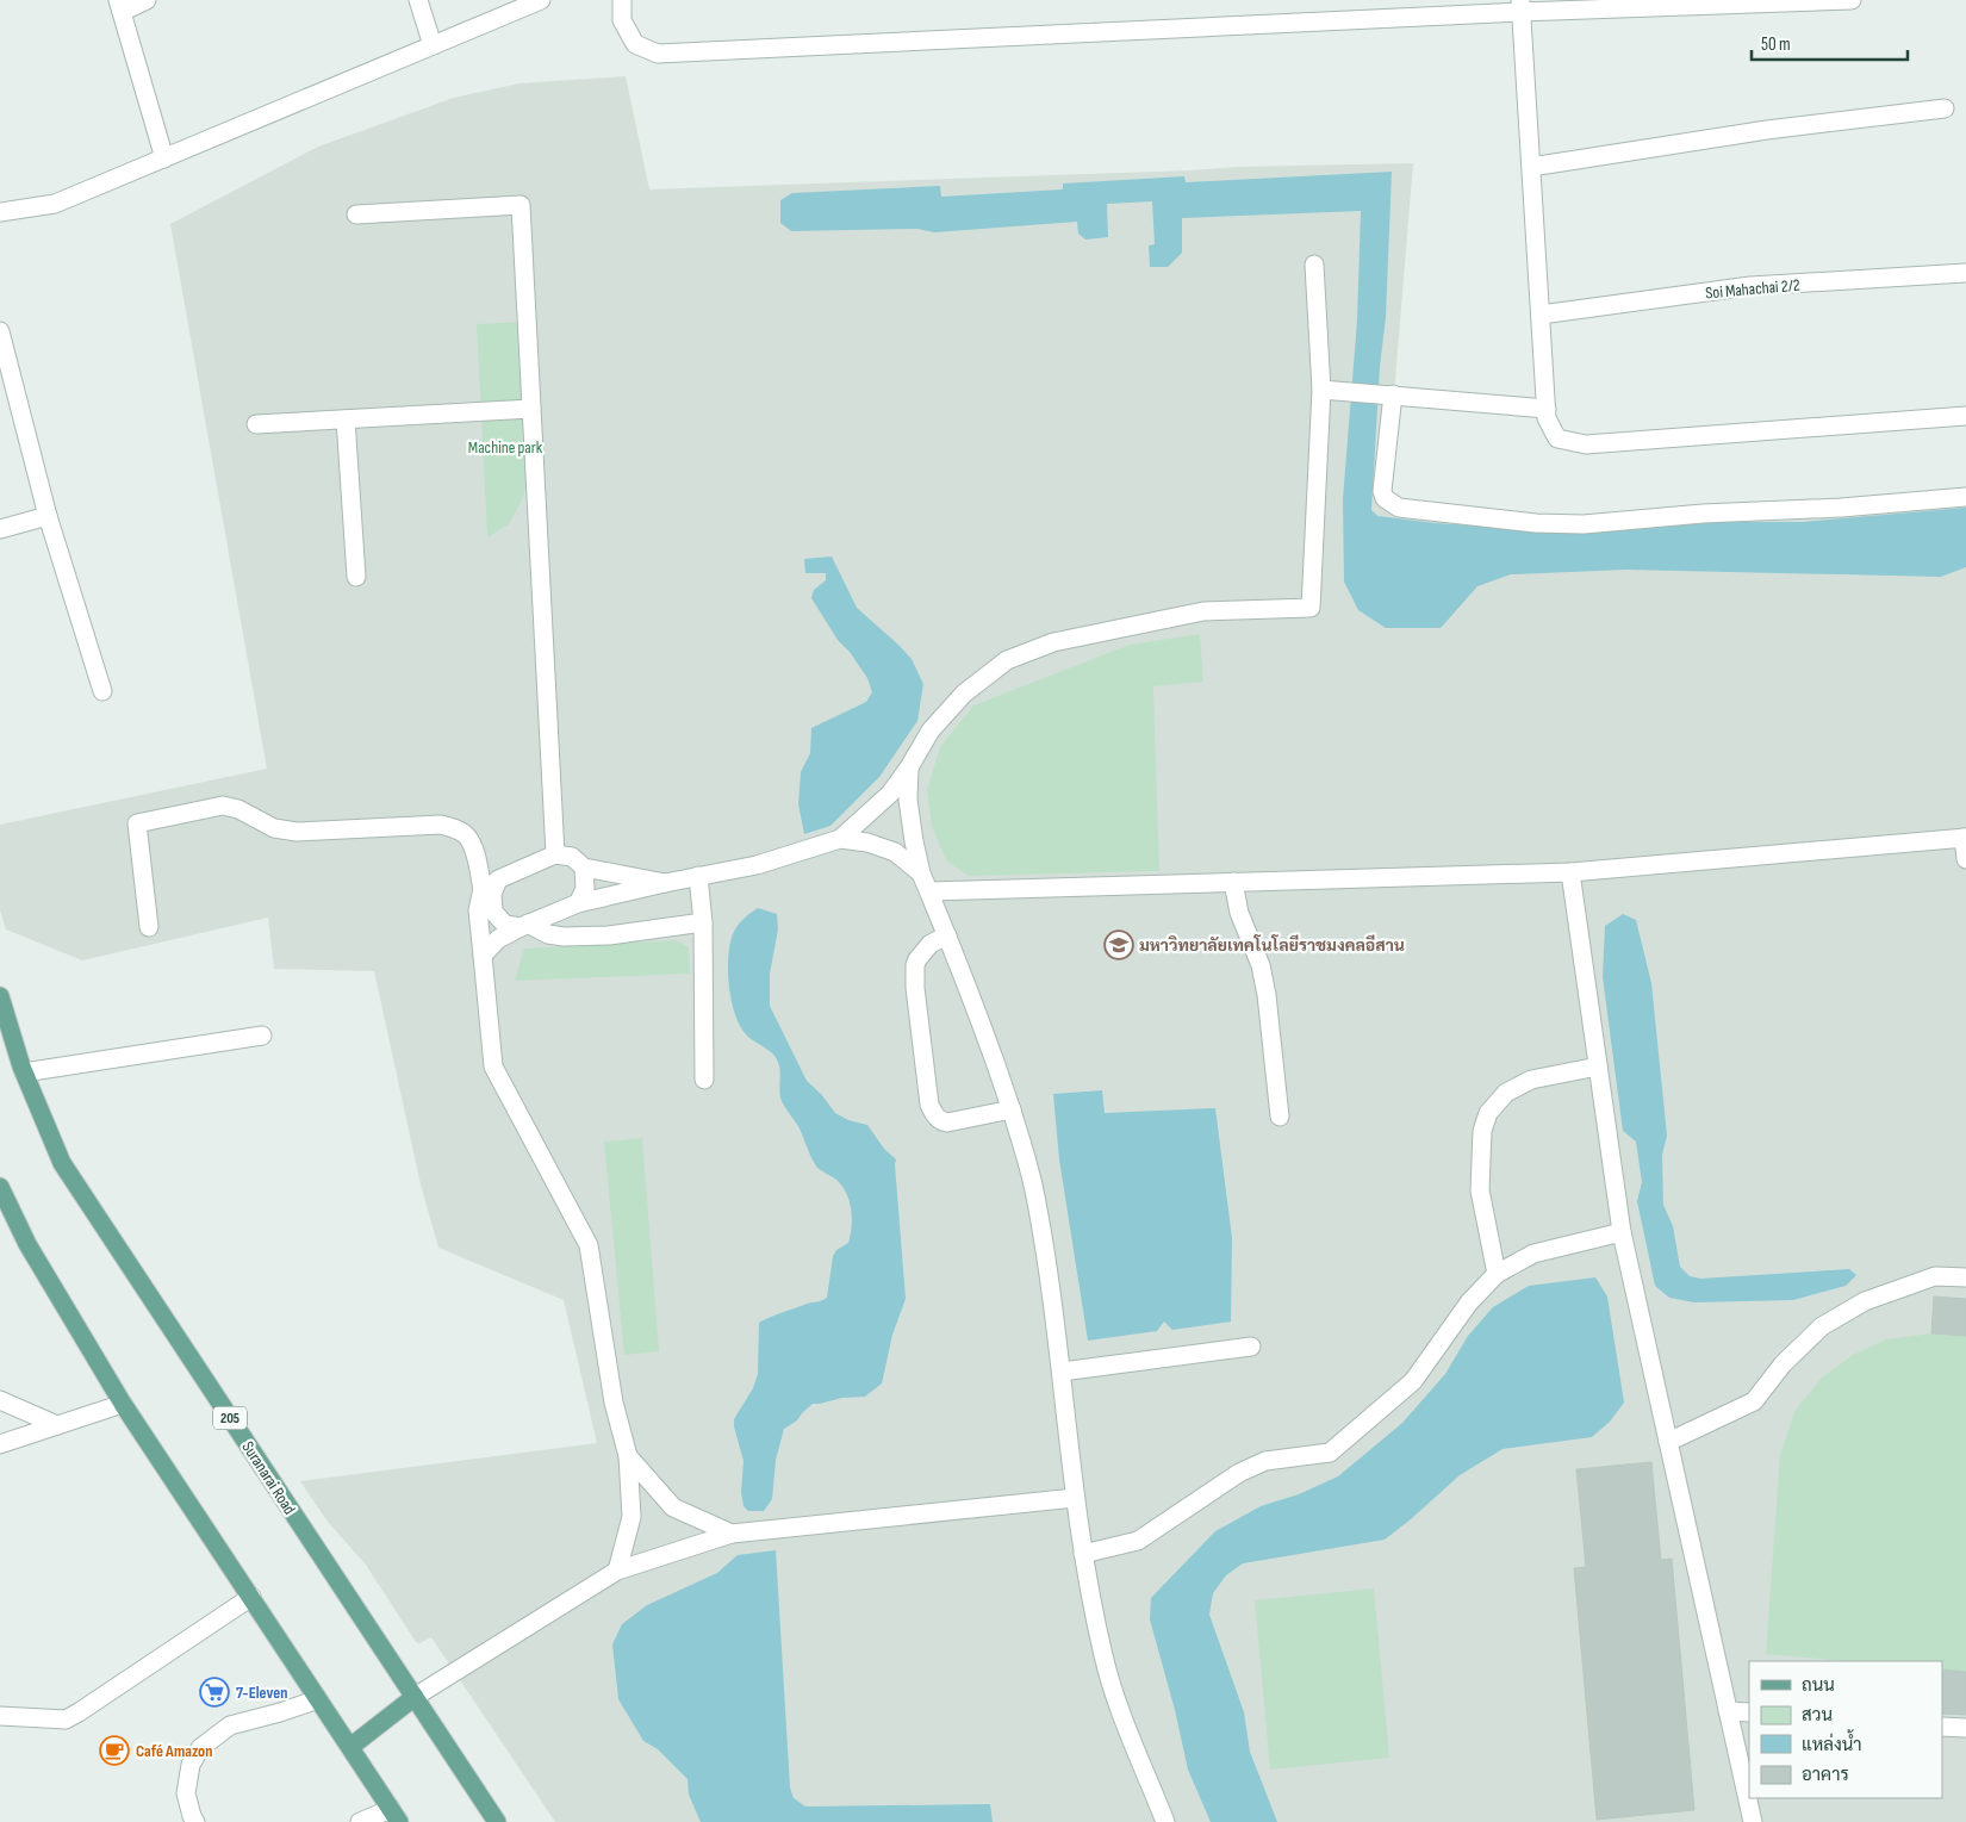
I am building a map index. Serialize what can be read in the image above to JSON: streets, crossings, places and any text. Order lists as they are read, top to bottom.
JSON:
{
  "streets": {
    "main road": ["205", "Suranarai Road"],
    "street": ["Soi Mahachai 2/2"]
  },
  "parks": ["Machine park"],
  "places": {
    "school or university": ["มหาวิทยาลัยเทคโนโลยีราชมงคลอีสาน"],
    "supermarket": ["7-Eleven"],
    "cafe": ["Café Amazon"]
  },
  "legend": [
    "ถนน",
    "สวน",
    "แหล่งน้ำ",
    "อาคาร"
  ],
  "scale_bar": "50 m"
}
